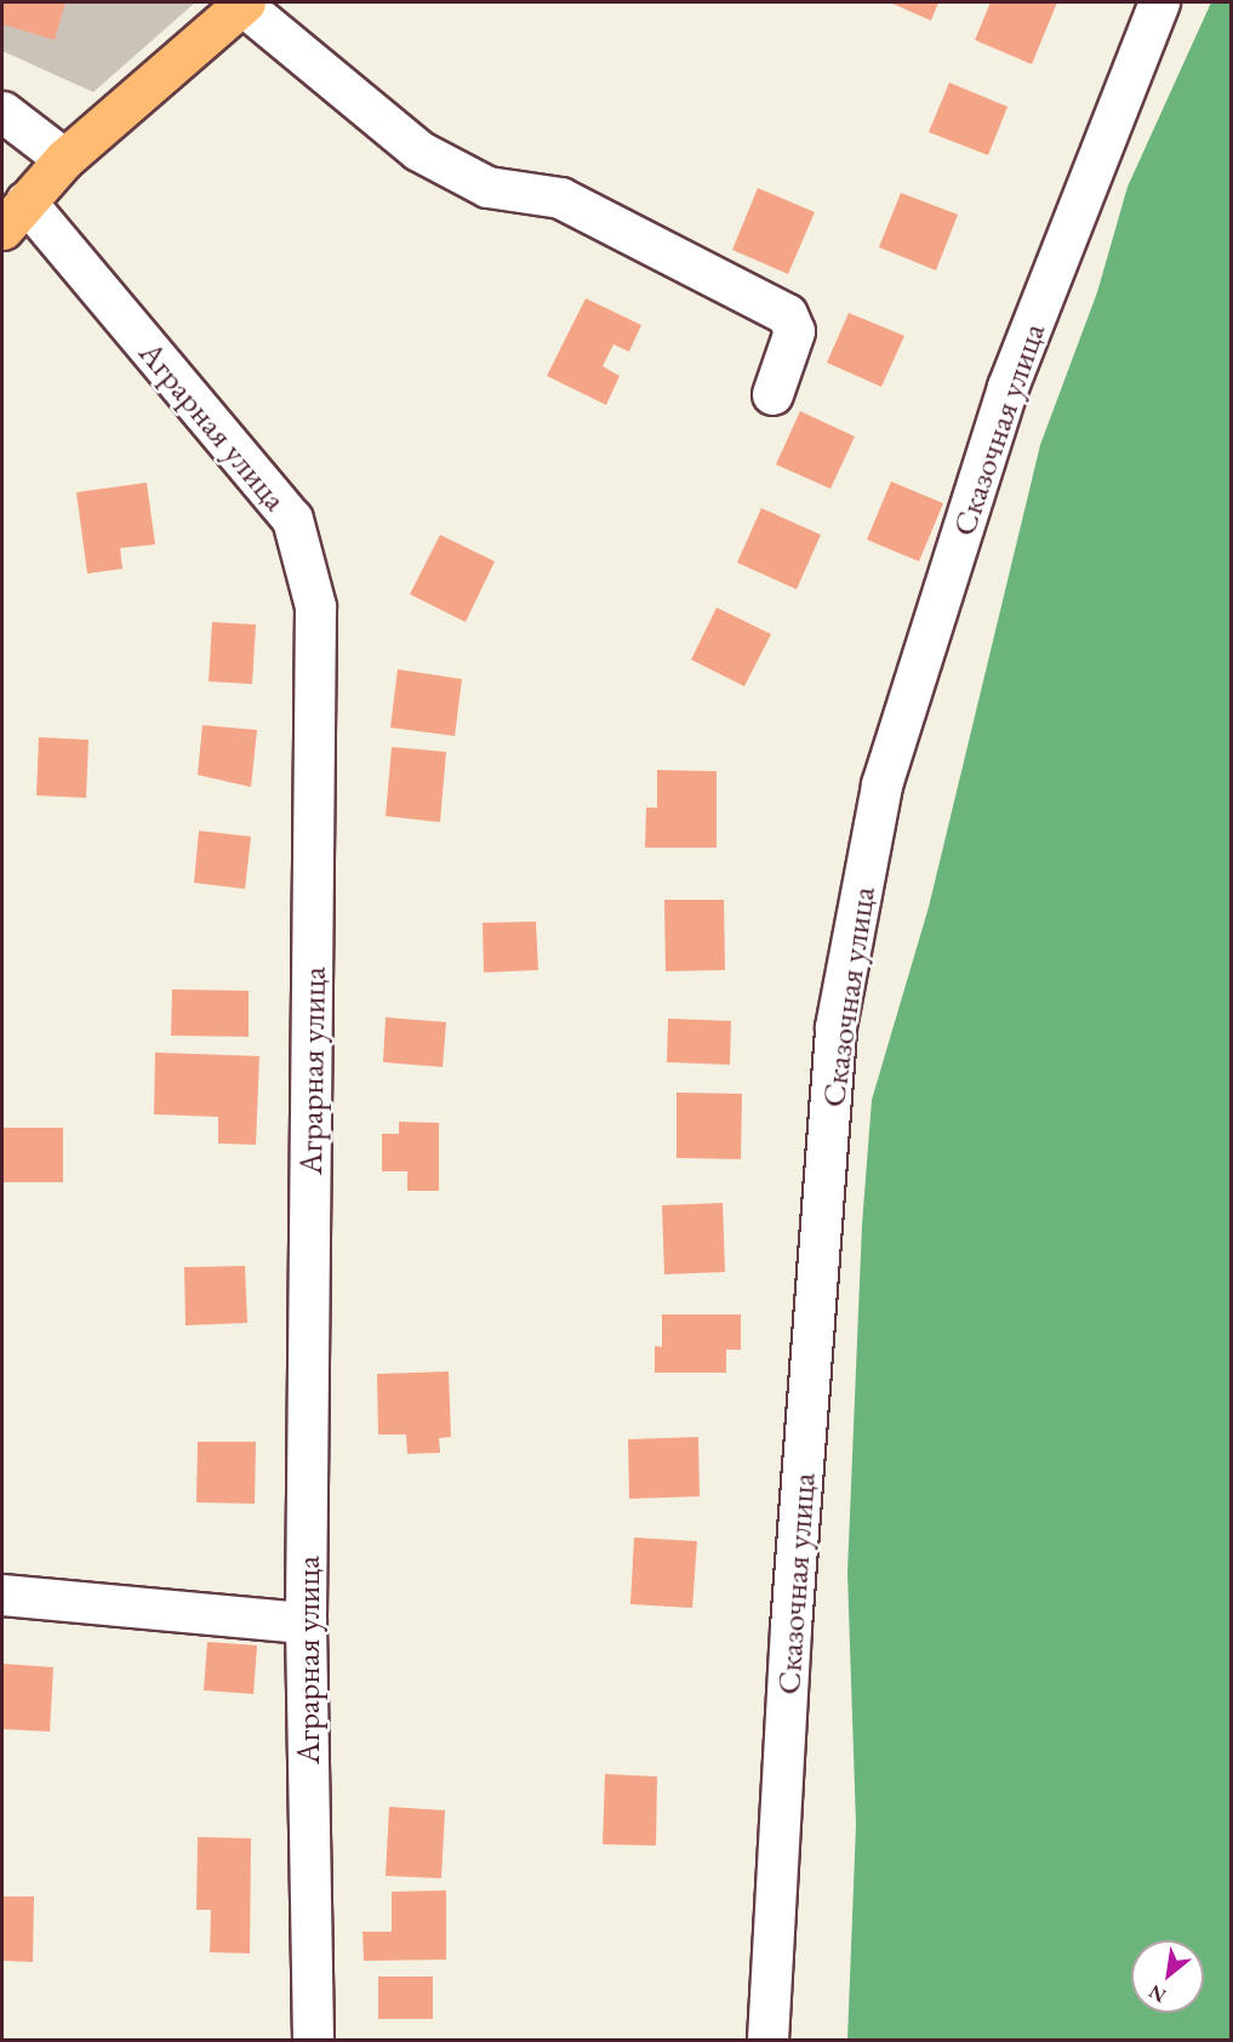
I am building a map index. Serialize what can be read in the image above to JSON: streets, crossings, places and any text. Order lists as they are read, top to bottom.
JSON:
{
  "streets": {
    "street": ["Аграрная улица", "Сказочная улица"]
  },
  "north": "bottom left"
}
